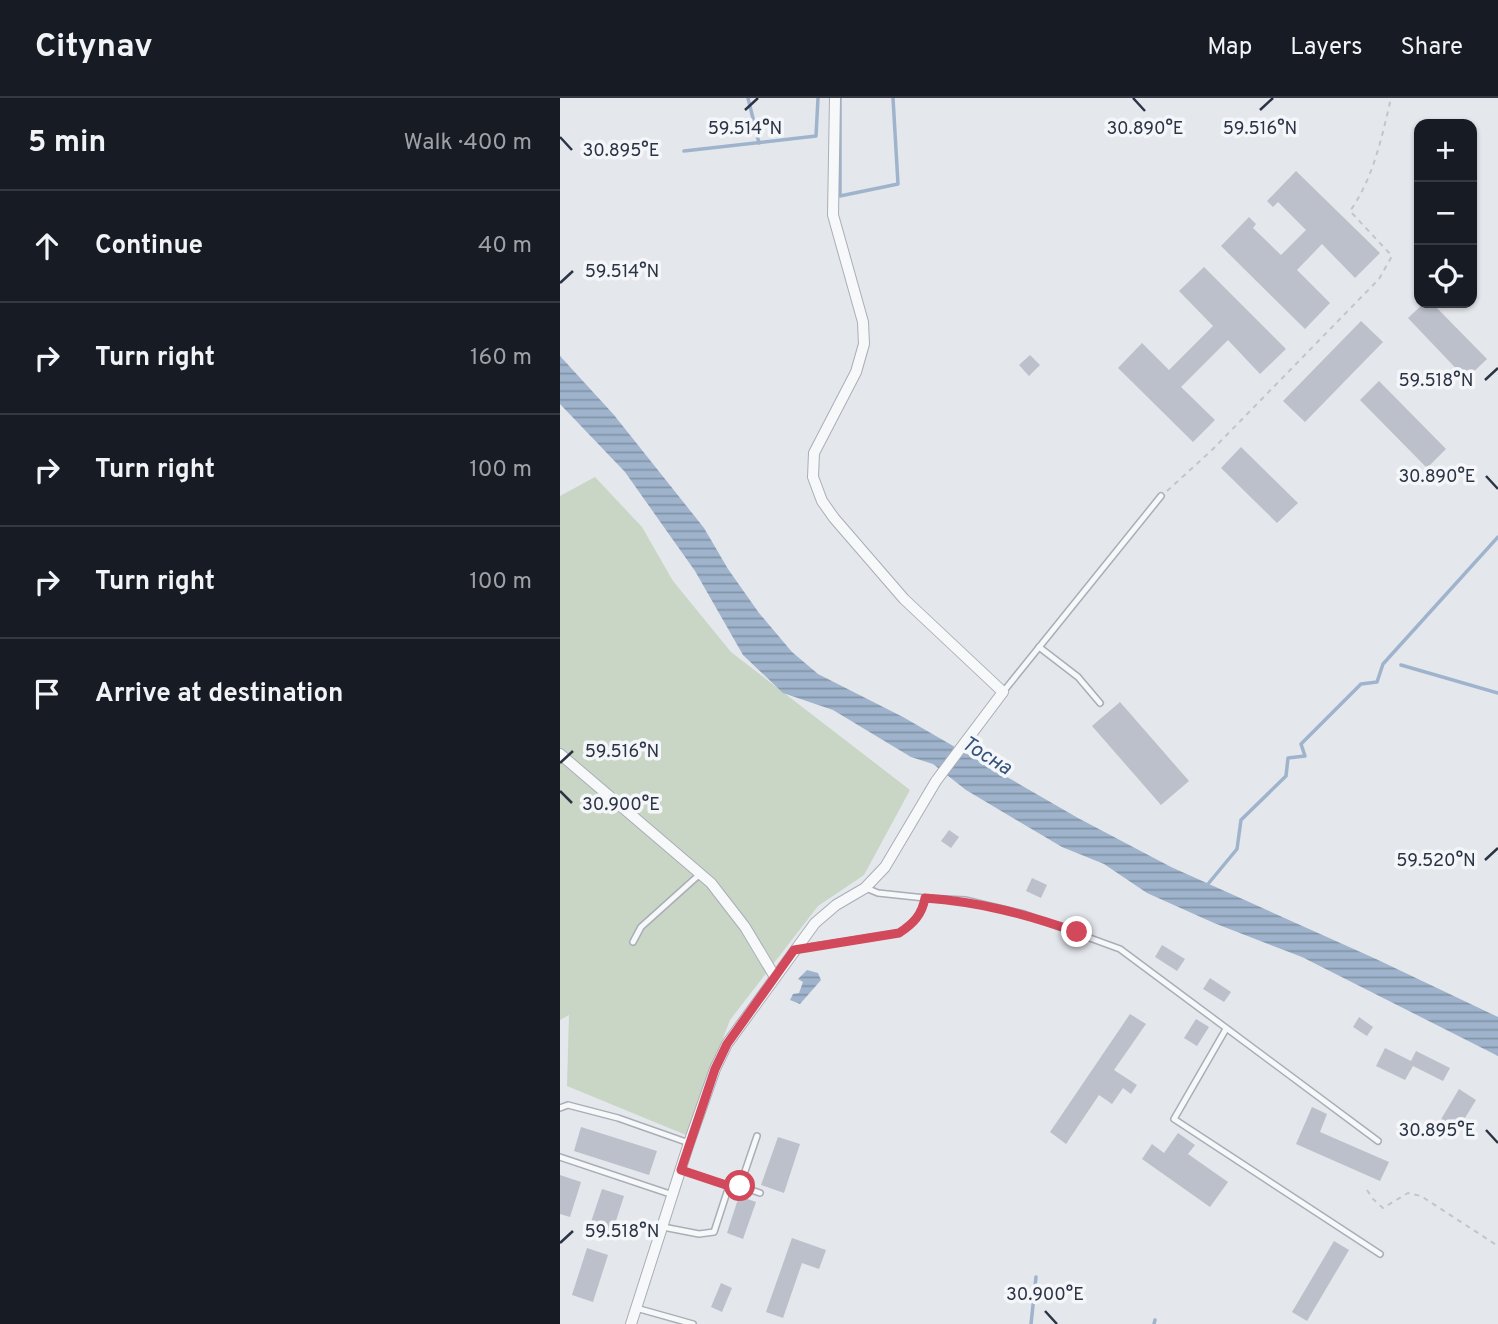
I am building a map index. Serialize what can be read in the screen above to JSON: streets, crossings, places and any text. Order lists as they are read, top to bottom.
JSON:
{
  "water": ["Тосна"],
  "page": {
    "header": "Citynav",
    "nav": ["Map", "Layers", "Share"],
    "heading": ["5 min", "Walk · 400 m"],
    "map_buttons": ["+", "−"],
    "list": [
      ["Continue", "40 m"],
      ["Turn right", "160 m"],
      ["Turn right", "100 m"],
      ["Turn right", "100 m"],
      "Arrive at destination"
    ]
  },
  "coordinates": [
    "59.514°N",
    "59.516°N",
    "30.890°E",
    "30.895°E",
    "59.518°N",
    "30.900°E",
    "59.520°N"
  ]
}
